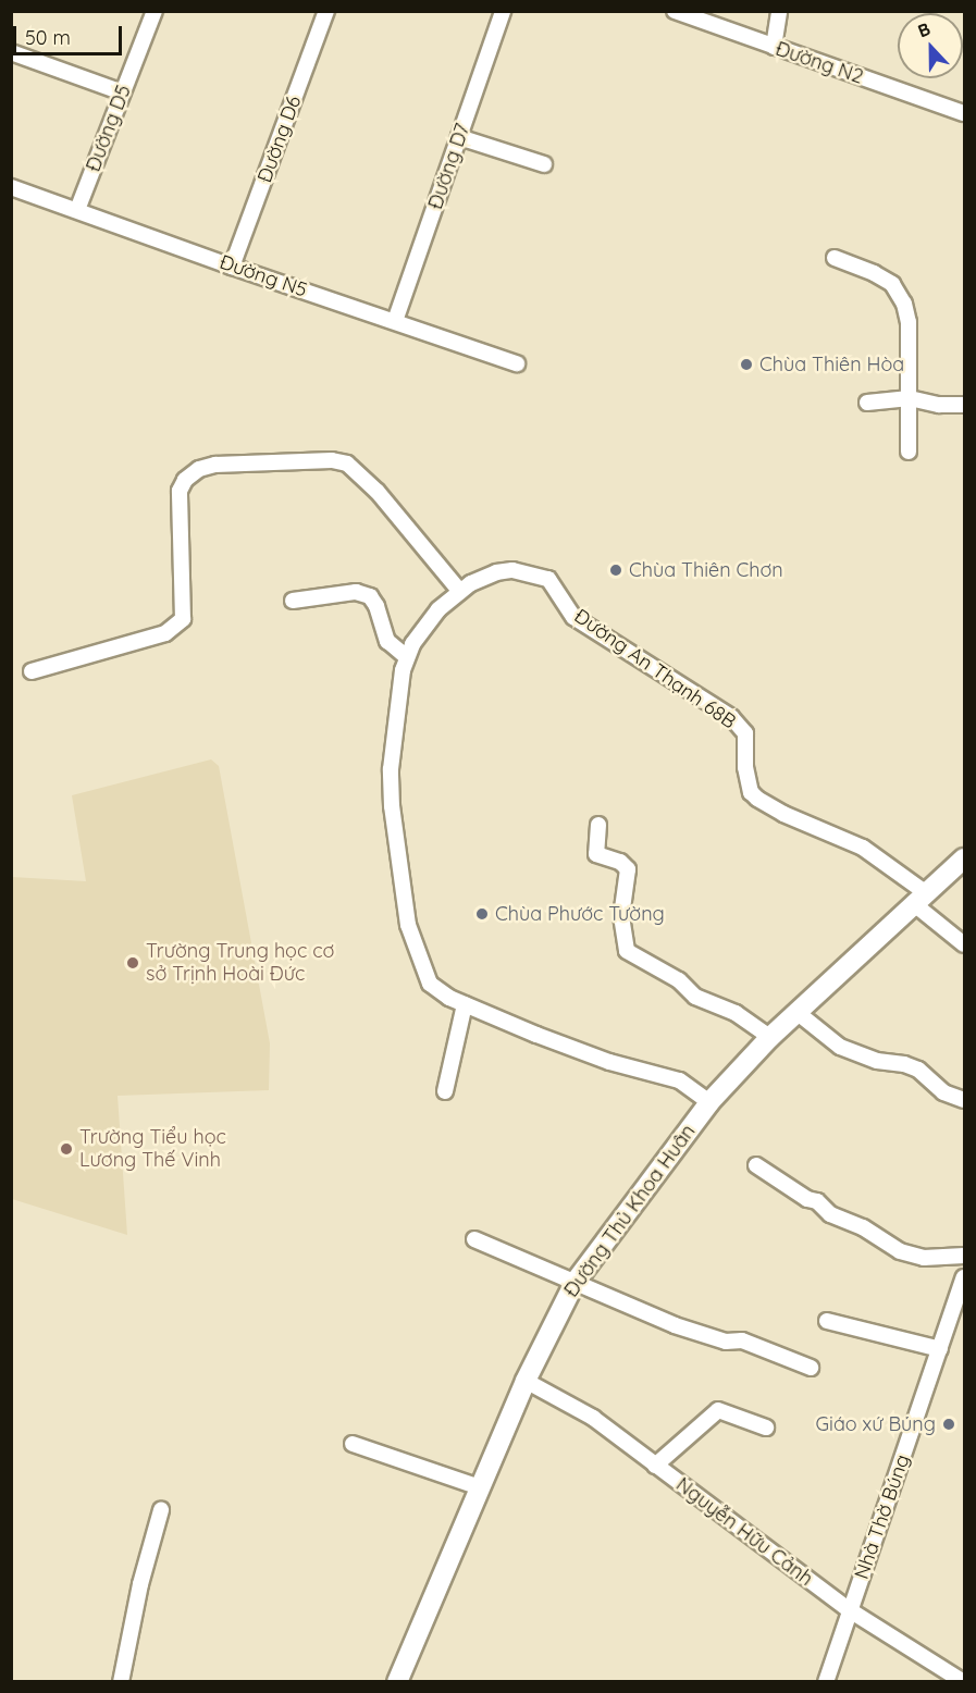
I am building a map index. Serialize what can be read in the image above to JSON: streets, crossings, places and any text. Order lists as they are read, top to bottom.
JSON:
{
  "streets": {
    "main road": ["Đường Thủ Khoa Huân"],
    "street": [
      "Đường N2",
      "Đường D5",
      "Đường D6",
      "Đường D7",
      "Đường N5",
      "Đường An Thạnh 68B",
      "Nhà Thờ Búng",
      "Nguyễn Hữu Cảnh"
    ]
  },
  "crossings": [
    ["Đường D5", "Đường N5"],
    ["Đường D6", "Đường N5"],
    ["Đường D7", "Đường N5"],
    ["Đường An Thạnh 68B", "Đường Thủ Khoa Huân"],
    ["Đường Thủ Khoa Huân", "Nguyễn Hữu Cảnh"],
    ["Nhà Thờ Búng", "Nguyễn Hữu Cảnh"]
  ],
  "places": [
    "Chùa Thiên Hòa",
    "Chùa Thiên Chơn",
    "Chùa Phước Tường",
    "Trường Trung học cơ sở Trịnh Hoài Đức",
    "Trường Tiểu học Lương Thế Vinh",
    "Giáo xứ Búng"
  ],
  "scale_bar": "50 m",
  "north": "top"
}
